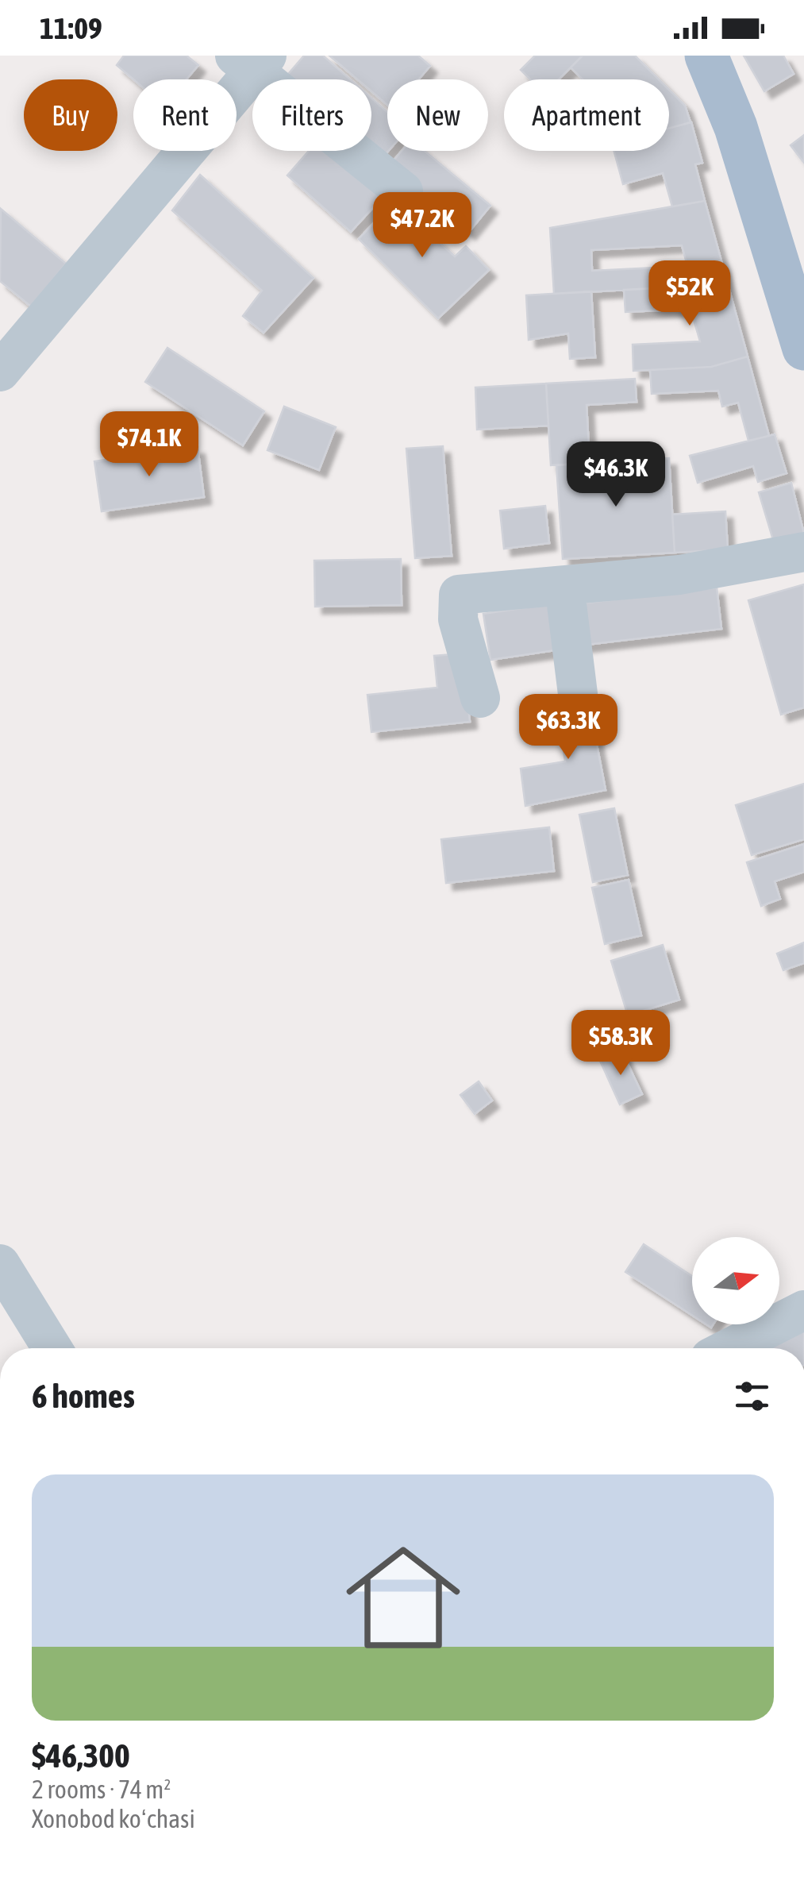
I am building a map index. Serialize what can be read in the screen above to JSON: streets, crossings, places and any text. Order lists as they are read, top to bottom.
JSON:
{
  "north": "right",
  "page": {
    "status": "11:09",
    "chip": [
      "Buy",
      "Rent",
      "Filters",
      "New",
      "Apartment"
    ],
    "price": [
      "$47.2K",
      "$52K",
      "$74.1K",
      "$46.3K",
      "$63.3K",
      "$58.3K"
    ],
    "heading": "6 homes",
    "list": [
      {
        "name": "$46,300",
        "note": "2 rooms · 74 m² · Xonobod koʻchasi"
      }
    ]
  }
}
